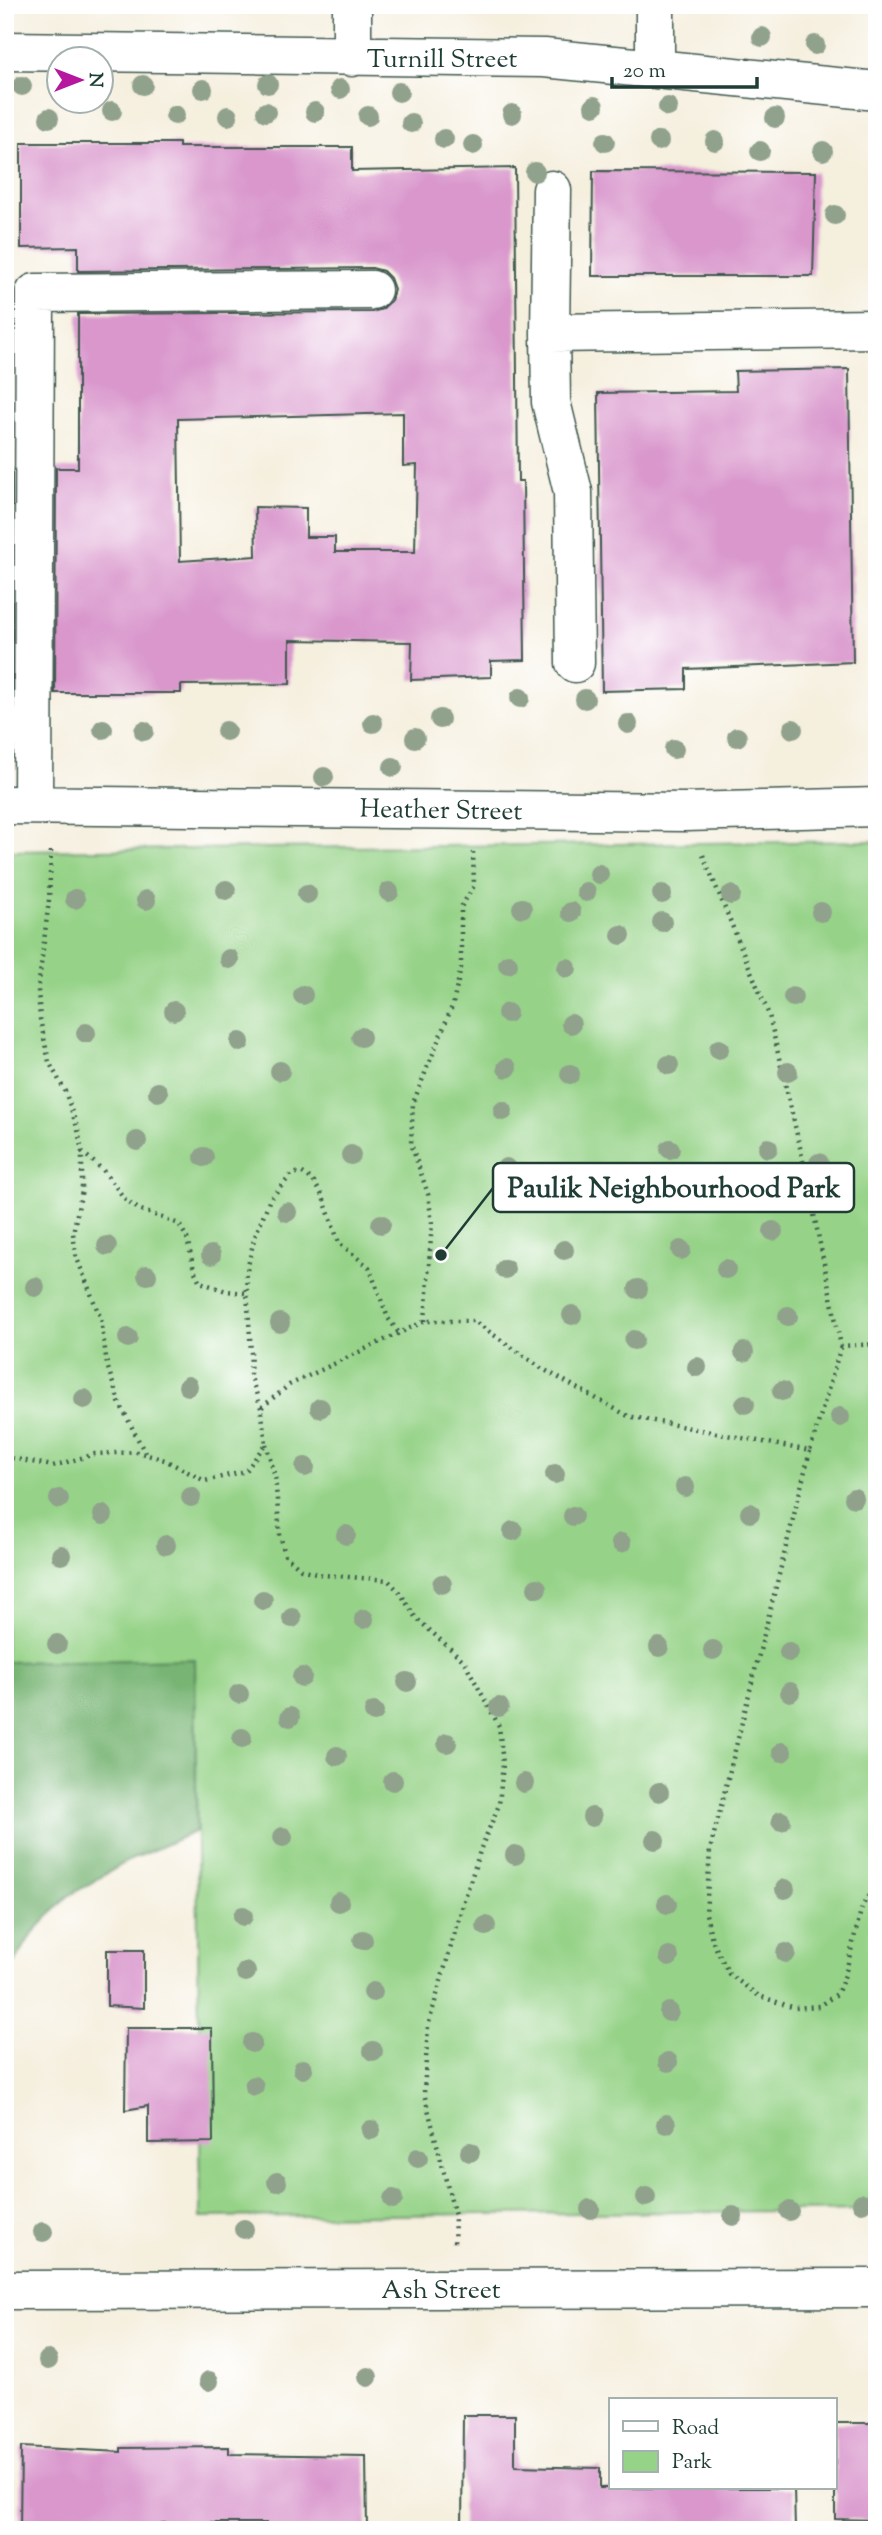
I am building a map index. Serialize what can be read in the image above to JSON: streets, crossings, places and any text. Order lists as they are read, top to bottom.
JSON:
{
  "streets": {
    "street": ["Turnill Street", "Heather Street", "Ash Street"]
  },
  "places": ["Paulik Neighbourhood Park"],
  "legend": ["Road", "Park"],
  "scale_bar": "20 m",
  "north": "right"
}
